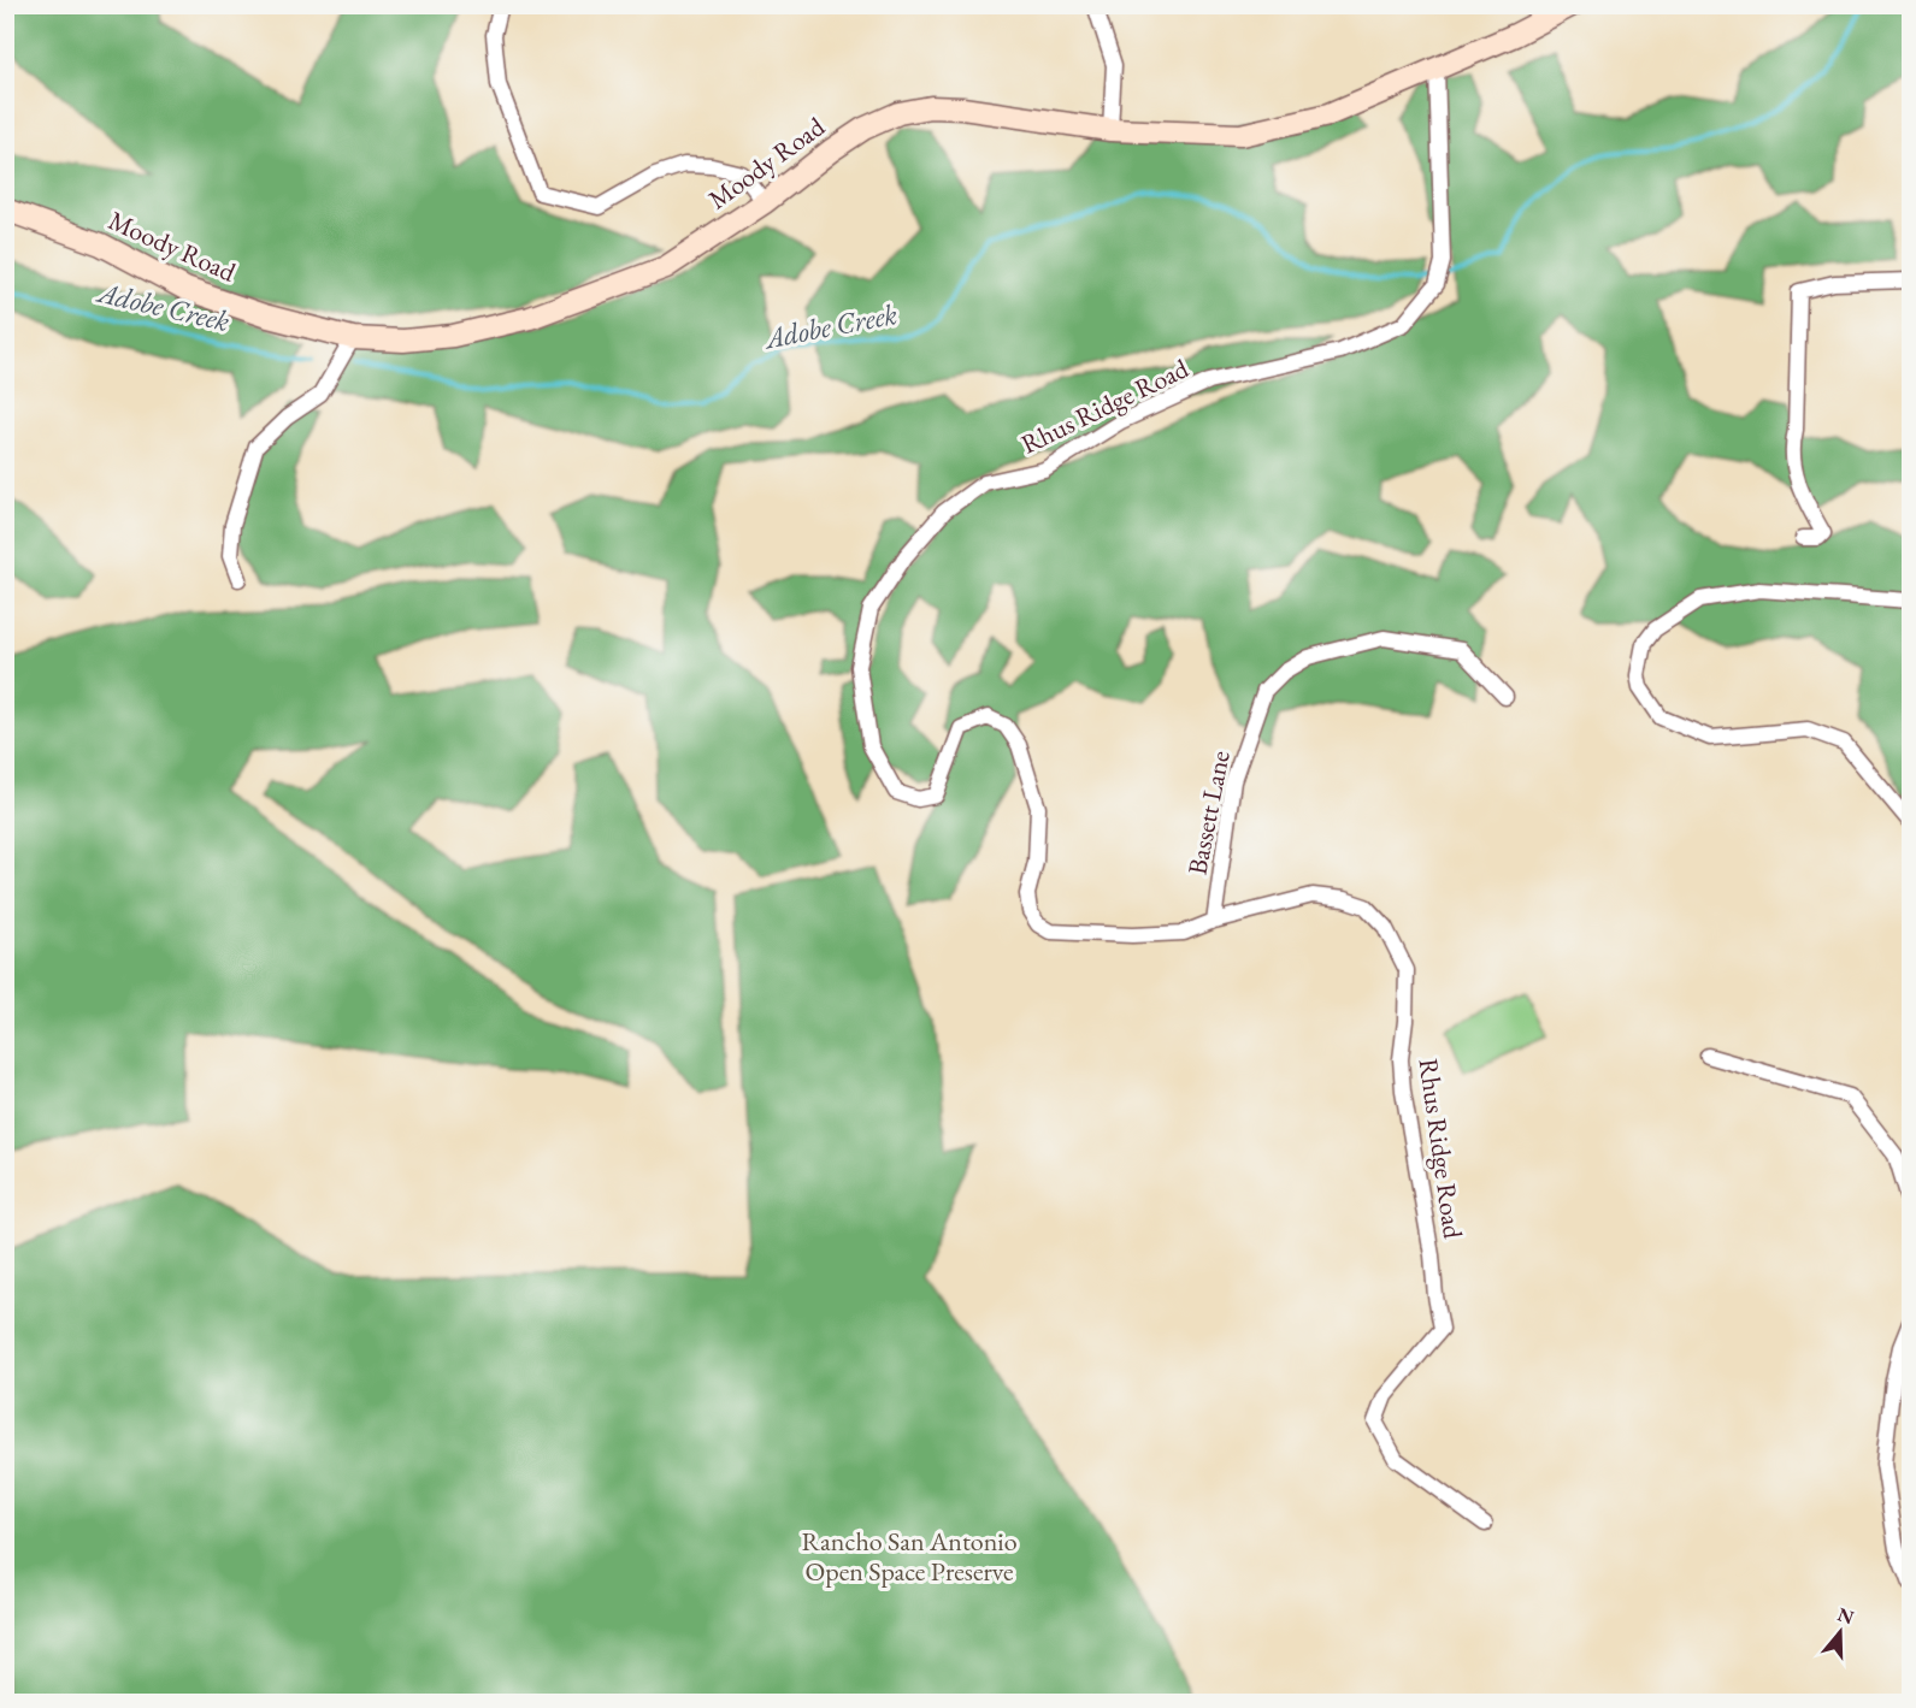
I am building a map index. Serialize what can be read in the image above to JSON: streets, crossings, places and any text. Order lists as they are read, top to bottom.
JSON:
{
  "streets": {
    "street": ["Moody Road", "Rhus Ridge Road", "Bassett Lane"]
  },
  "crossings": [
    ["Moody Road", "Rhus Ridge Road"],
    ["Rhus Ridge Road", "Bassett Lane"]
  ],
  "water": ["Adobe Creek"],
  "parks": ["Rancho San Antonio Open Space Preserve"],
  "north": "top"
}
